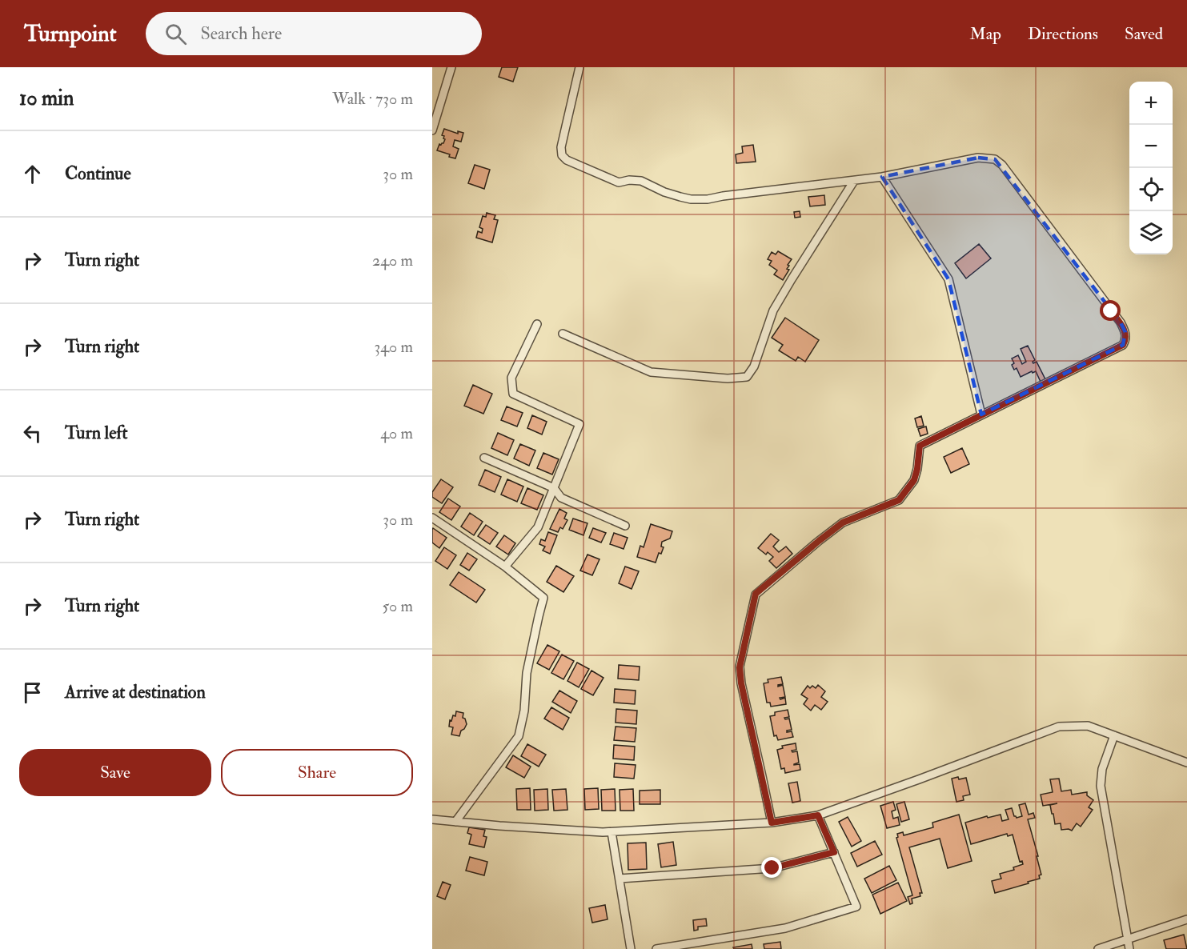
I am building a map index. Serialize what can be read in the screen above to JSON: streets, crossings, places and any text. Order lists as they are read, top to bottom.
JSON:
{
  "page": {
    "header": "Turnpoint",
    "search": "Search here",
    "nav": ["Map", "Directions", "Saved"],
    "heading": ["10 min", "Walk · 730 m"],
    "map_buttons": ["+", "−"],
    "list": [
      ["Continue", "30 m"],
      ["Turn right", "240 m"],
      ["Turn right", "340 m"],
      ["Turn left", "40 m"],
      ["Turn right", "30 m"],
      ["Turn right", "50 m"],
      "Arrive at destination"
    ],
    "buttons": ["Save", "Share"]
  }
}
